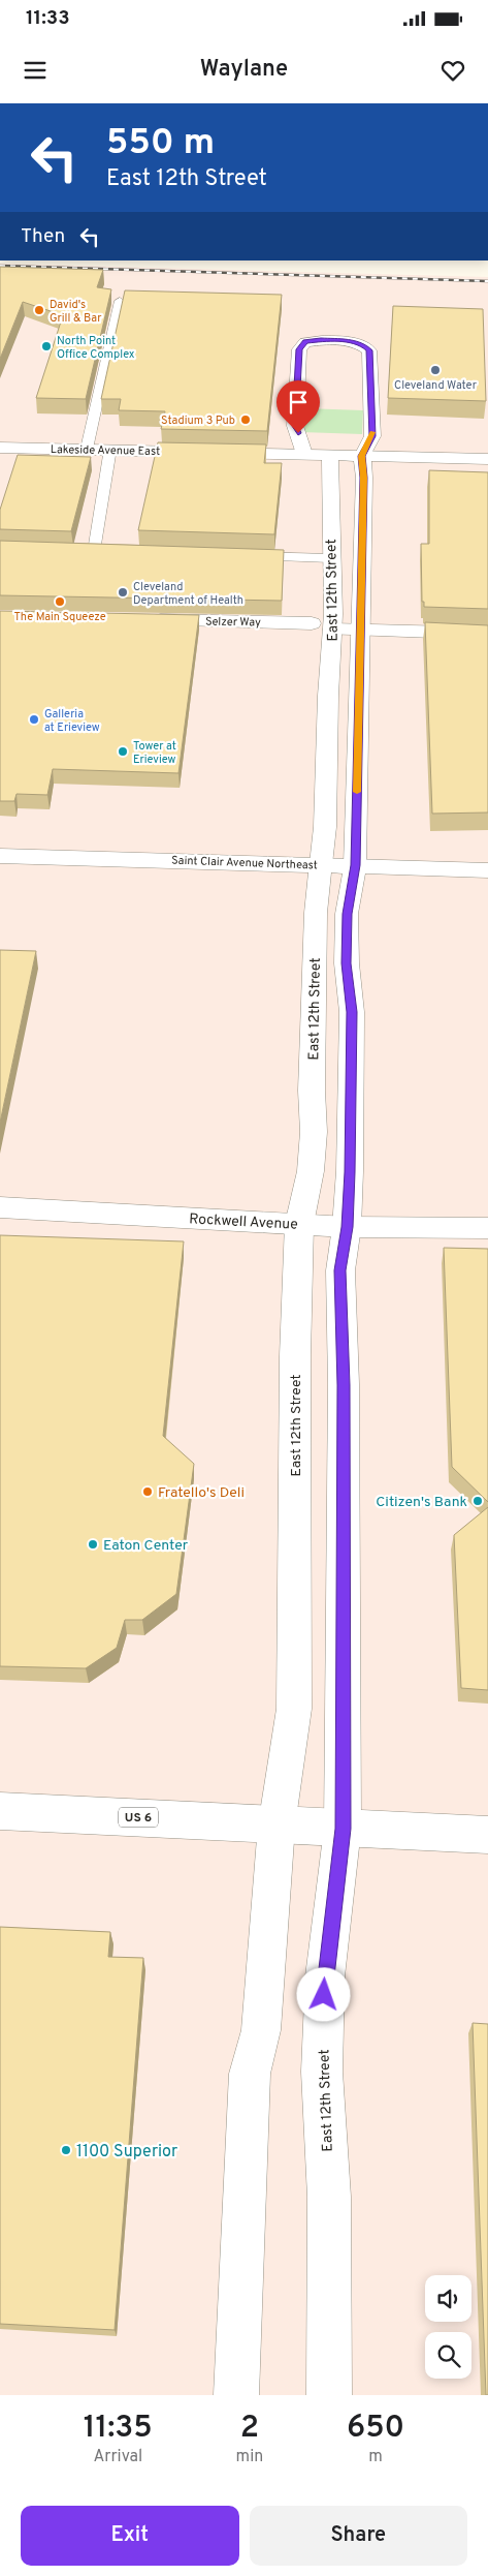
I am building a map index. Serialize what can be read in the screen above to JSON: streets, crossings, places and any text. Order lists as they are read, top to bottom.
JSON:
{
  "streets": {
    "street": [
      "Lakeside Avenue East",
      "East 12th Street",
      "Selzer Way",
      "Saint Clair Avenue Northeast",
      "Rockwell Avenue",
      "US 6"
    ]
  },
  "crossings": [
    ["Lakeside Avenue East", "East 12th Street"],
    ["East 12th Street", "Saint Clair Avenue Northeast"],
    ["East 12th Street", "Rockwell Avenue"],
    ["East 12th Street", "US 6"]
  ],
  "places": [
    "David's Grill & Bar",
    "North Point Office Complex",
    "Cleveland Water",
    "Stadium 3 Pub",
    "Cleveland Department of Health",
    "The Main Squeeze",
    "Galleria at Erieview",
    "Tower at Erieview",
    "Fratello's Deli",
    "Citizen's Bank",
    "Eaton Center",
    "1100 Superior"
  ],
  "page": {
    "status": "11:33",
    "header": "Waylane",
    "turn": ["550 m", "East 12th Street"],
    "then": "Then",
    "eta": [
      "11:35",
      "Arrival",
      "2",
      "min",
      "650",
      "m"
    ],
    "buttons": ["Exit", "Share"]
  }
}
